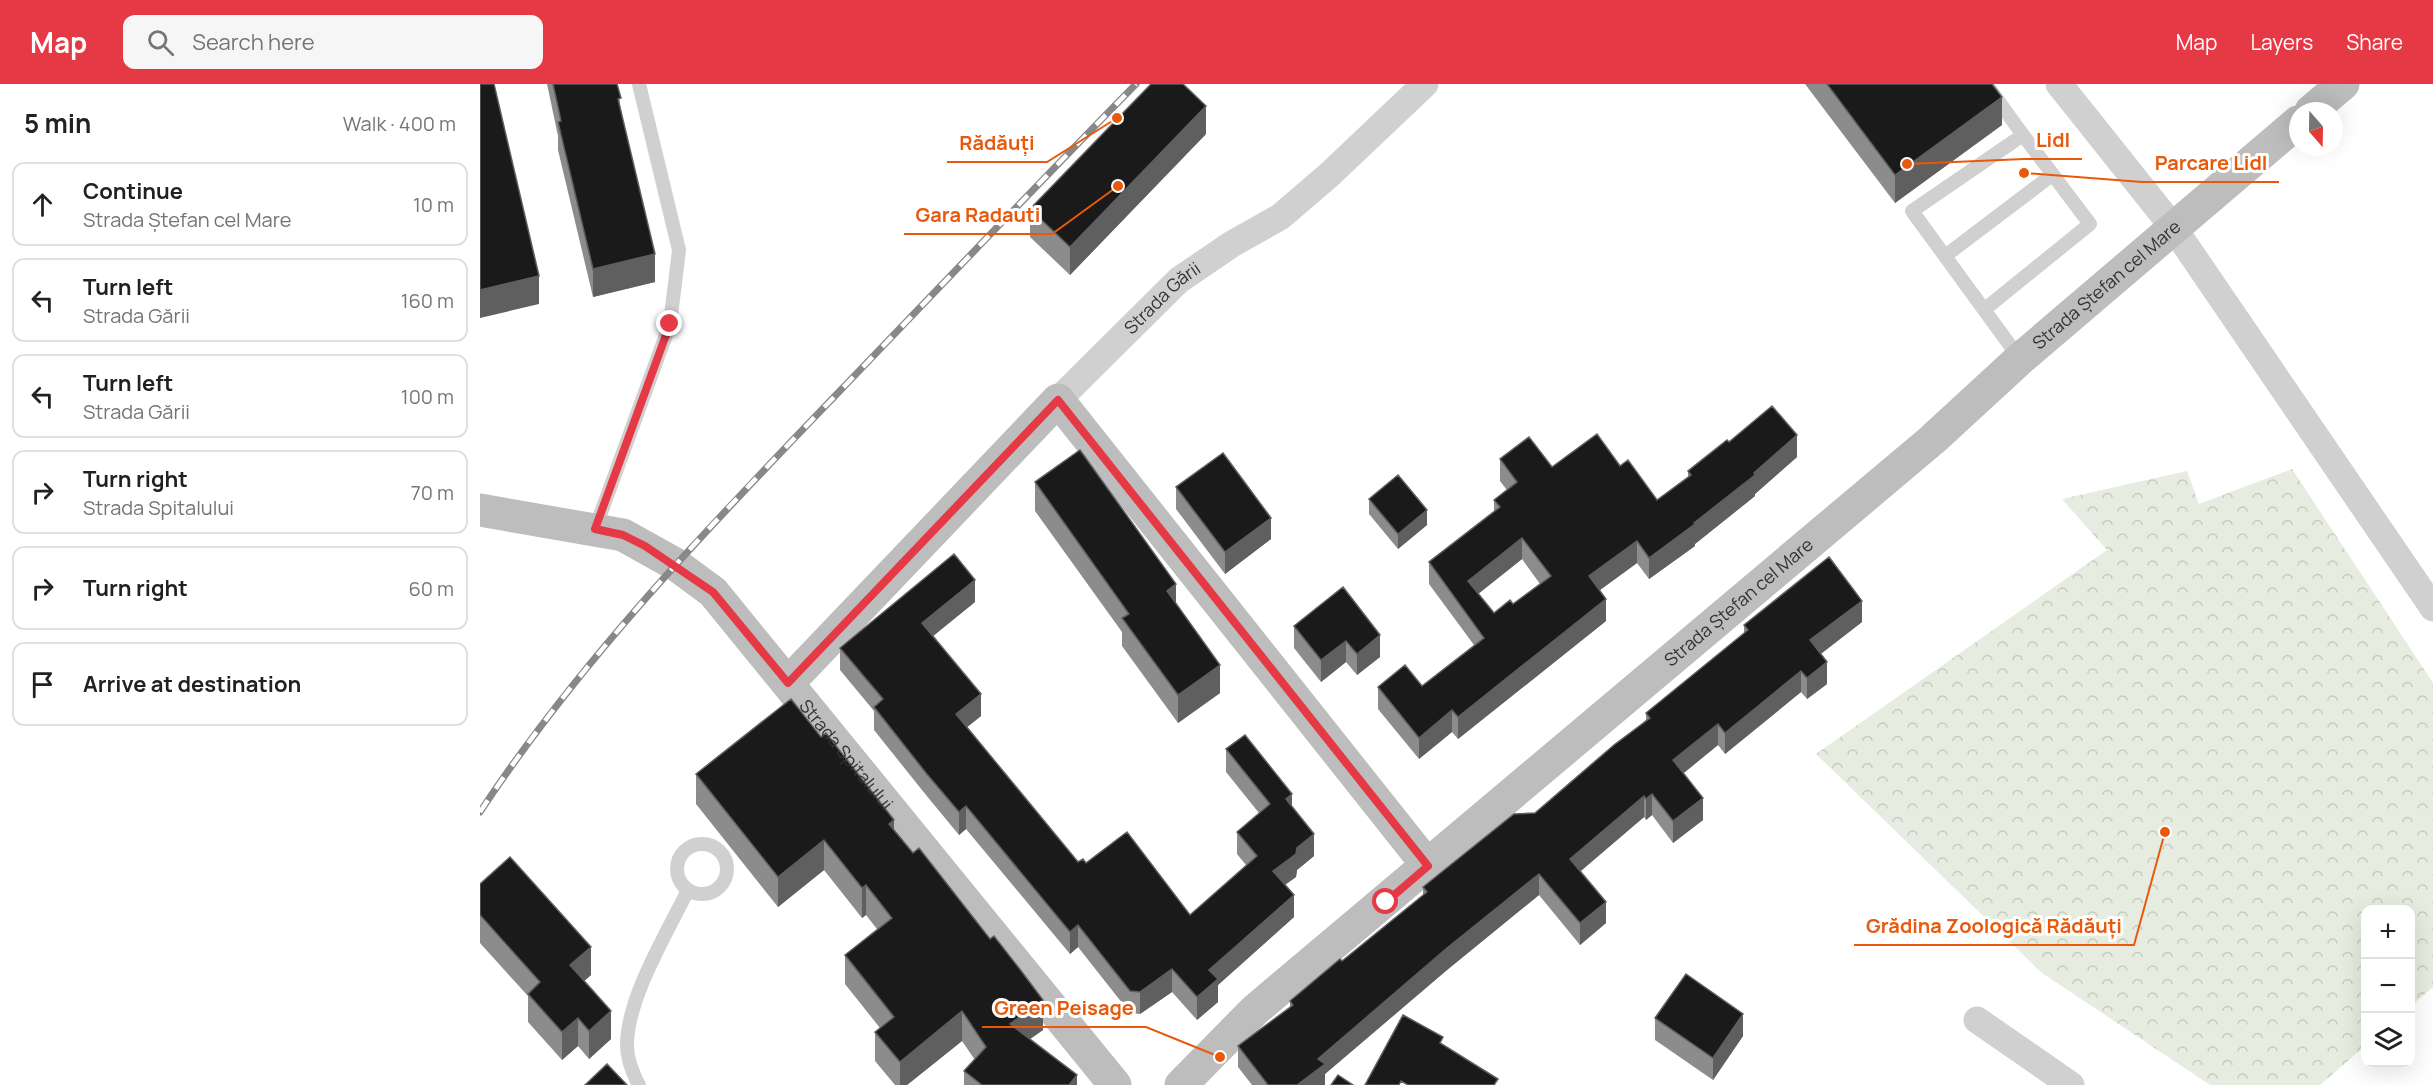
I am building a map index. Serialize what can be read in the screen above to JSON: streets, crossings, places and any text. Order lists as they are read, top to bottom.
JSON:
{
  "streets": {
    "main road": ["Strada Ștefan cel Mare", "Strada Gării", "Strada Spitalului"]
  },
  "crossings": [
    ["Strada Gării", "Strada Spitalului"]
  ],
  "places": [
    "Rădăuți",
    "Lidl",
    "Parcare Lidl",
    "Gara Radauti",
    "Grădina Zoologică Rădăuți",
    "Green Peisage"
  ],
  "north": "bottom",
  "page": {
    "header": "Map",
    "search": "Search here",
    "nav": ["Map", "Layers", "Share"],
    "heading": ["5 min", "Walk · 400 m"],
    "list": [
      ["Continue", "Strada Ștefan cel Mare", "10 m"],
      ["Turn left", "Strada Gării", "160 m"],
      ["Turn left", "Strada Gării", "100 m"],
      ["Turn right", "Strada Spitalului", "70 m"],
      ["Turn right", "60 m"],
      "Arrive at destination"
    ],
    "map_buttons": ["+", "−"]
  }
}
